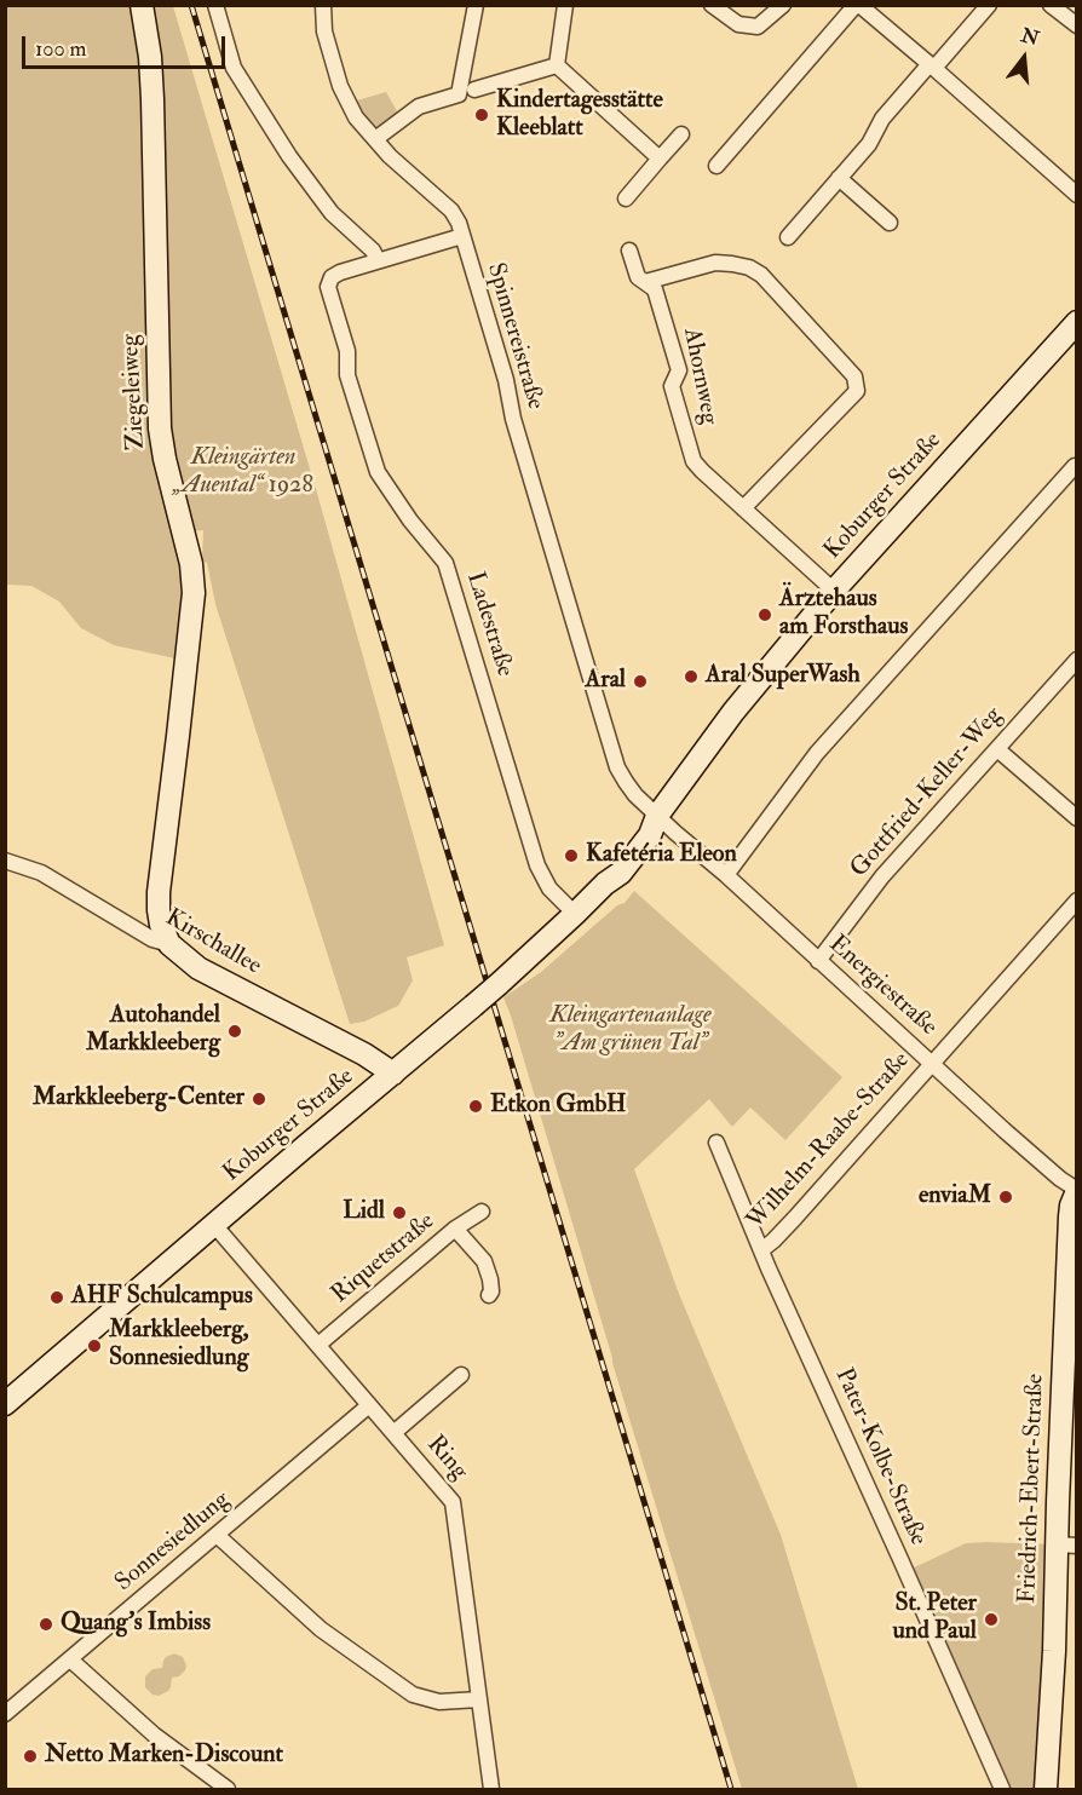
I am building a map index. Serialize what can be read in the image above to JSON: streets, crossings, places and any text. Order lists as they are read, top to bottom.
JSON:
{
  "streets": {
    "main road": [
      "Ziegeleiweg",
      "Koburger Straße",
      "Kirschallee",
      "Friedrich-Ebert-Straße"
    ],
    "street": [
      "Spinnereistraße",
      "Ahornweg",
      "Ladestraße",
      "Gottfried-Keller-Weg",
      "Energiestraße",
      "Wilhelm-Raabe-Straße",
      "Riquetstraße",
      "Pater-Kolbe-Straße",
      "Ring",
      "Sonnesiedlung"
    ]
  },
  "crossings": [
    ["Spinnereistraße", "Koburger Straße"],
    ["Spinnereistraße", "Energiestraße"],
    ["Ahornweg", "Koburger Straße"],
    ["Ziegeleiweg", "Kirschallee"],
    ["Koburger Straße", "Ladestraße"],
    ["Koburger Straße", "Kirschallee"],
    ["Koburger Straße", "Energiestraße"],
    ["Koburger Straße", "Ring"],
    ["Gottfried-Keller-Weg", "Energiestraße"],
    ["Energiestraße", "Wilhelm-Raabe-Straße"],
    ["Energiestraße", "Friedrich-Ebert-Straße"],
    ["Wilhelm-Raabe-Straße", "Pater-Kolbe-Straße"],
    ["Riquetstraße", "Ring"],
    ["Ring", "Sonnesiedlung"]
  ],
  "parks": ["Kleingärten „Auental“ 1928", "Kleingartenanlage \"Am grünen Tal\""],
  "places": [
    "Kindertagesstätte Kleeblatt",
    "Ärztehaus am Forsthaus",
    "Aral SuperWash",
    "Aral",
    "Kafetéria Eleon",
    "Autohandel Markkleeberg",
    "Markkleeberg-Center",
    "Etkon GmbH",
    "enviaM",
    "Lidl",
    "AHF Schulcampus",
    "Markkleeberg, Sonnesiedlung",
    "St. Peter und Paul",
    "Quang's Imbiss",
    "Netto Marken-Discount"
  ],
  "scale_bar": "100 m",
  "north": "top"
}
